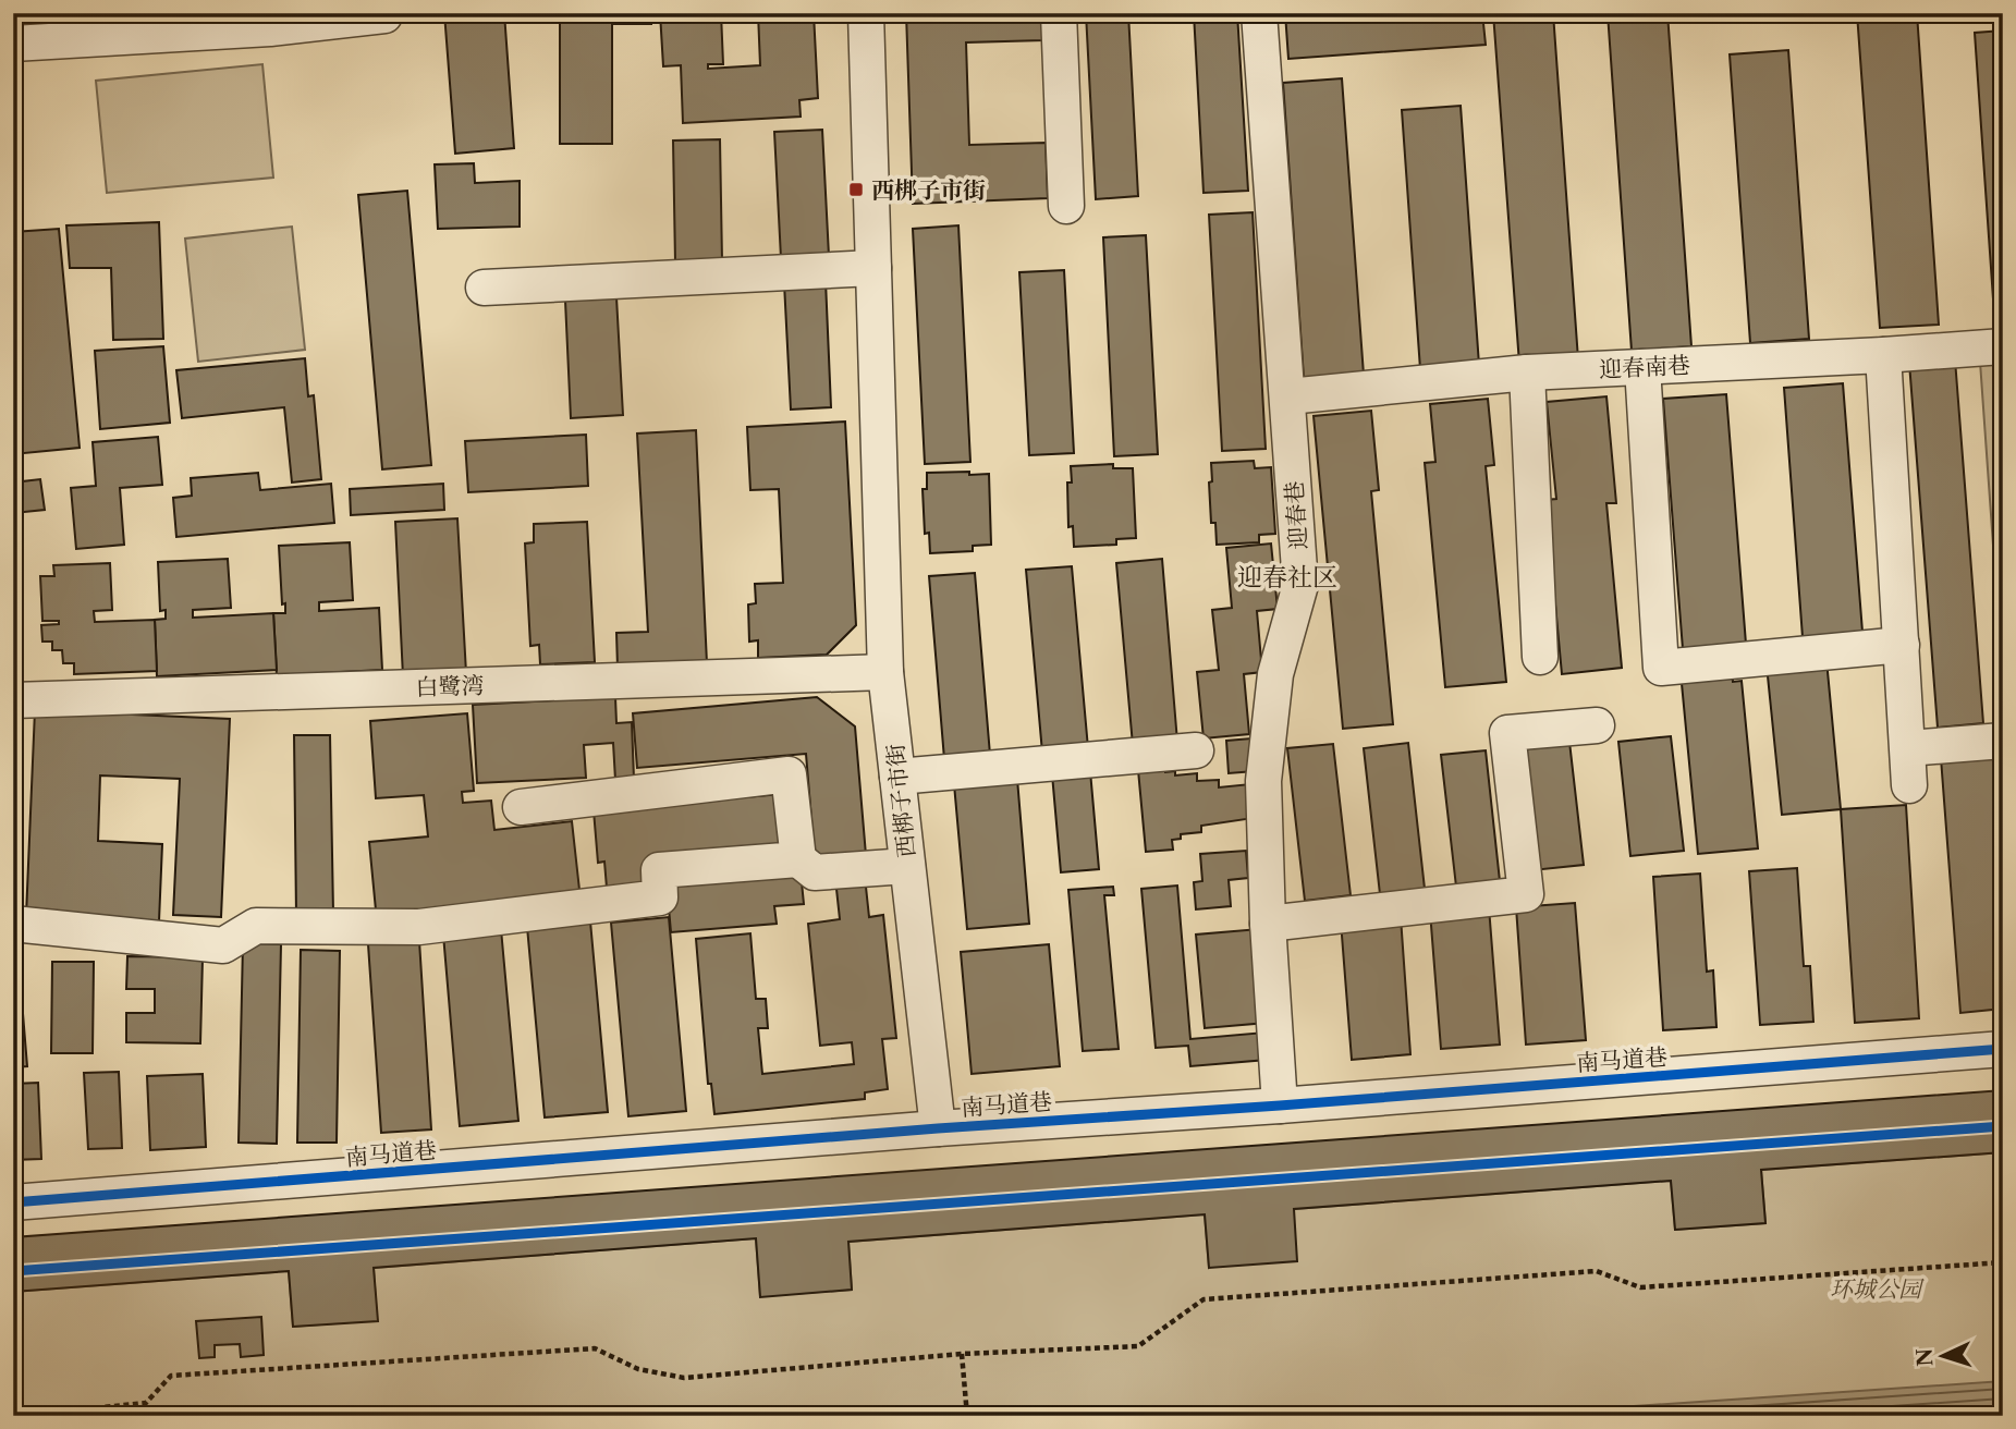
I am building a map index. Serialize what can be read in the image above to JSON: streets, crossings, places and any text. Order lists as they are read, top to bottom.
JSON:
{
  "streets": {
    "street": [
      "迎春南巷",
      "迎春巷",
      "白鹭湾",
      "西梆子市街",
      "南马道巷"
    ]
  },
  "crossings": [
    ["迎春南巷", "迎春巷"],
    ["迎春巷", "南马道巷"],
    ["白鹭湾", "西梆子市街"],
    ["西梆子市街", "南马道巷"]
  ],
  "districts": ["迎春社区"],
  "parks": ["环城公园"],
  "places": {
    "transit": ["西梆子市街"]
  },
  "north": "left"
}
